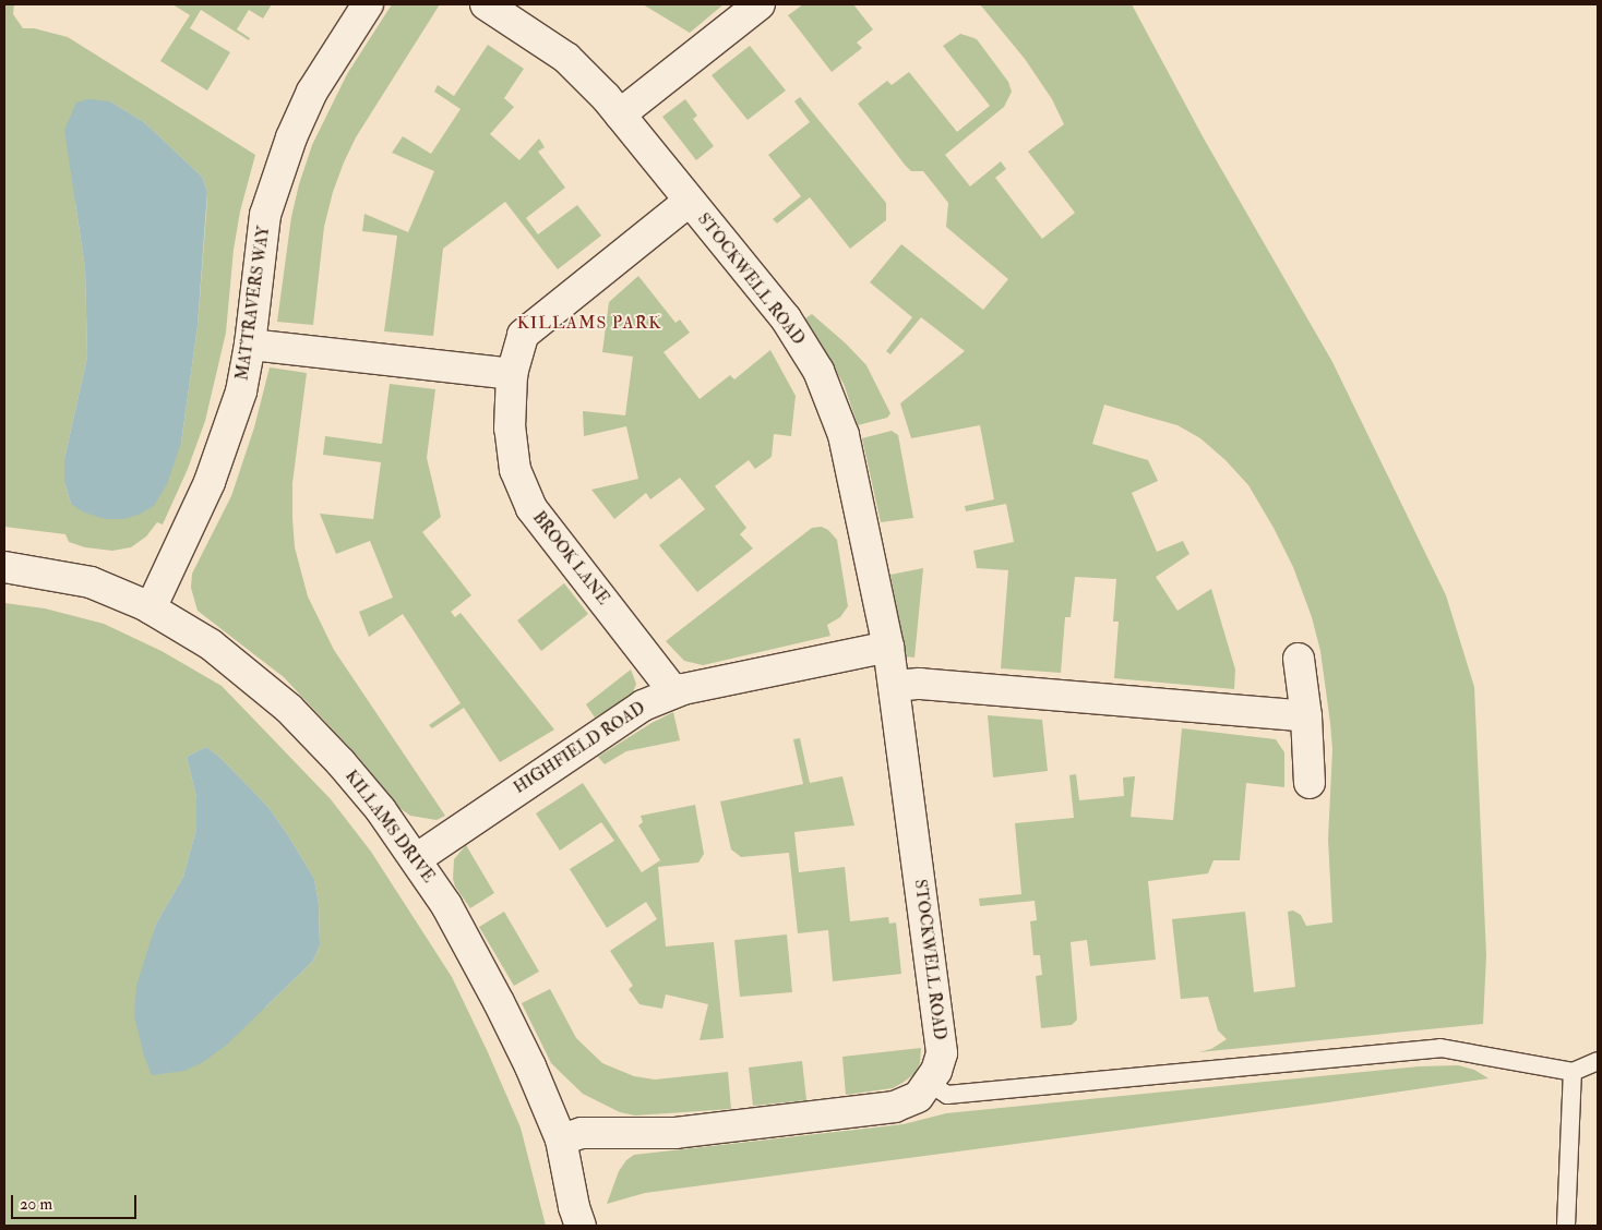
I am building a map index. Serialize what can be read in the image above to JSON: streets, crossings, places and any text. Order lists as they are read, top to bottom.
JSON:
{
  "streets": {
    "street": [
      "STOCKWELL ROAD",
      "MATTRAVERS WAY",
      "BROOK LANE",
      "HIGHFIELD ROAD",
      "KILLAMS DRIVE"
    ]
  },
  "crossings": [
    ["STOCKWELL ROAD", "BROOK LANE"],
    ["STOCKWELL ROAD", "HIGHFIELD ROAD"],
    ["STOCKWELL ROAD", "KILLAMS DRIVE"],
    ["MATTRAVERS WAY", "KILLAMS DRIVE"],
    ["BROOK LANE", "HIGHFIELD ROAD"],
    ["HIGHFIELD ROAD", "KILLAMS DRIVE"]
  ],
  "districts": ["KILLAMS PARK"],
  "scale_bar": "20 m"
}
